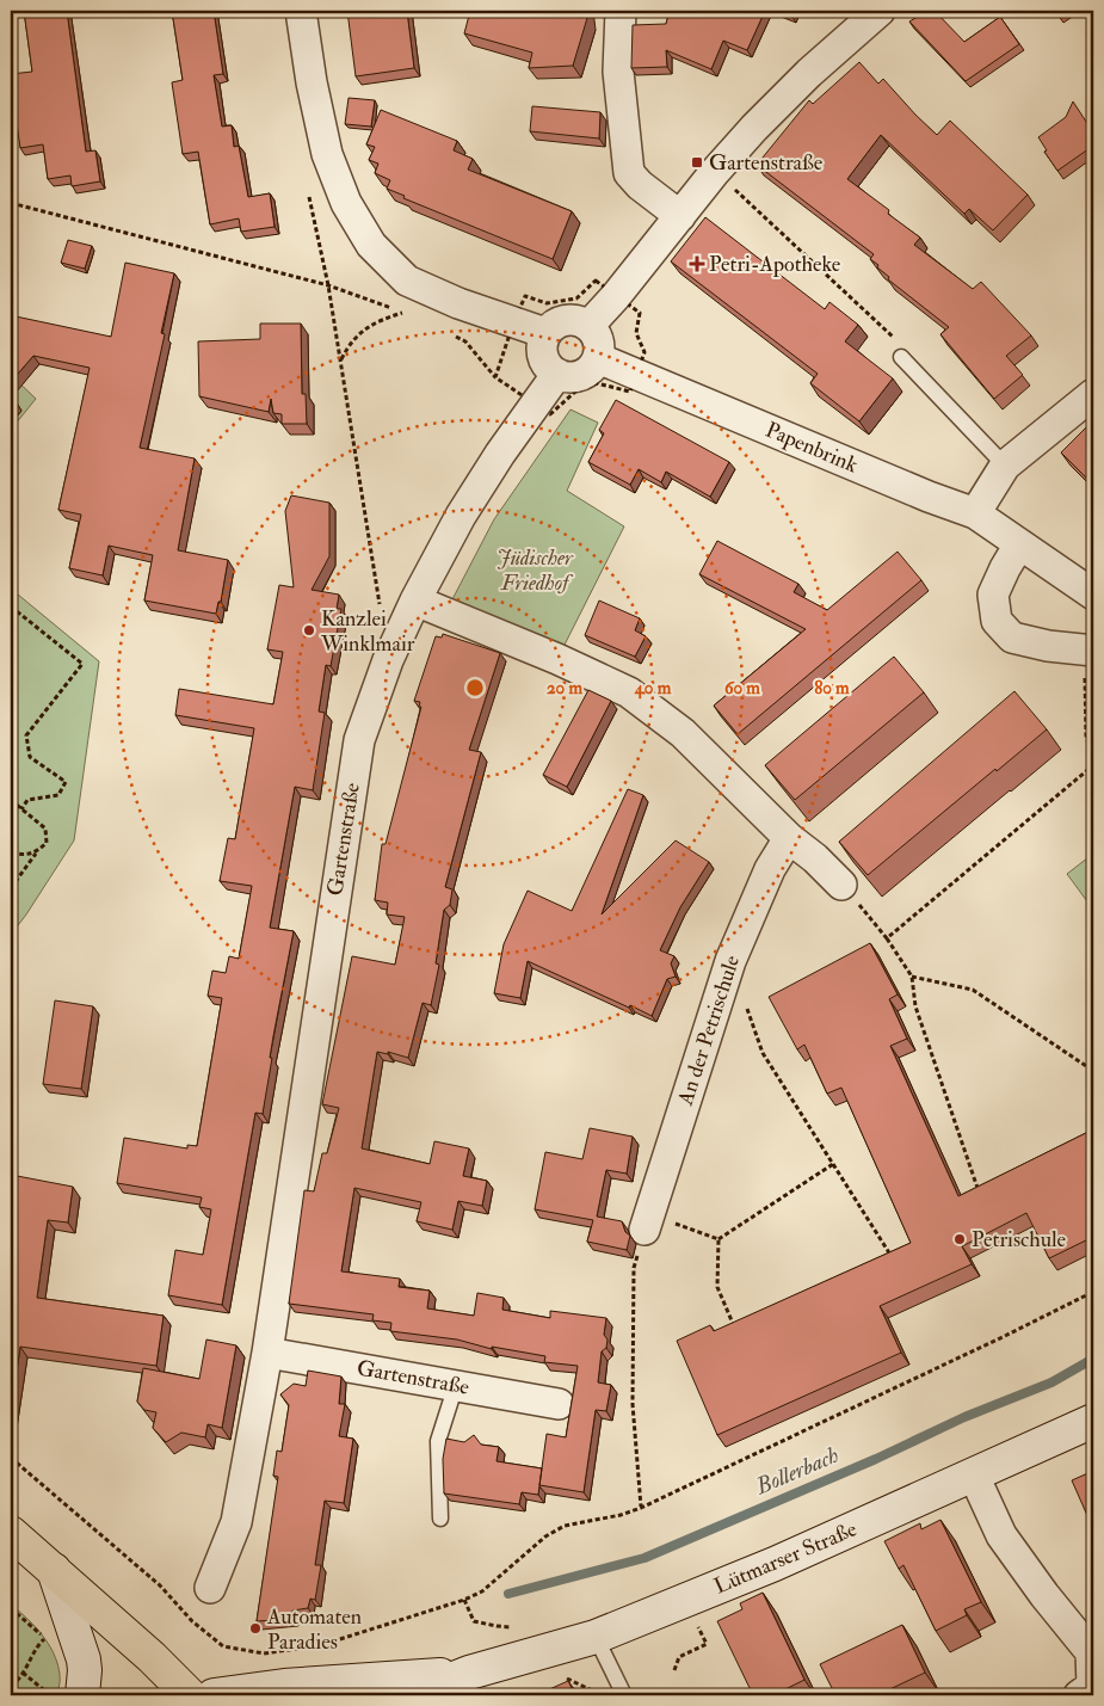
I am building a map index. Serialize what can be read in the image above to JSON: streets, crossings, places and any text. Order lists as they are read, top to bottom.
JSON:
{
  "streets": {
    "main road": ["Lütmarser Straße"],
    "street": ["Papenbrink", "Gartenstraße", "An der Petrischule"]
  },
  "crossings": [
    ["Papenbrink", "Gartenstraße"]
  ],
  "water": ["Bollerbach"],
  "parks": ["Jüdischer Friedhof"],
  "places": {
    "transit": ["Gartenstraße"],
    "health": ["Petri-Apotheke"],
    "other": ["Kanzlei Winklmair", "Petrischule", "Automaten Paradies"]
  },
  "rings": [
    "20 m",
    "40 m",
    "60 m",
    "80 m"
  ]
}
